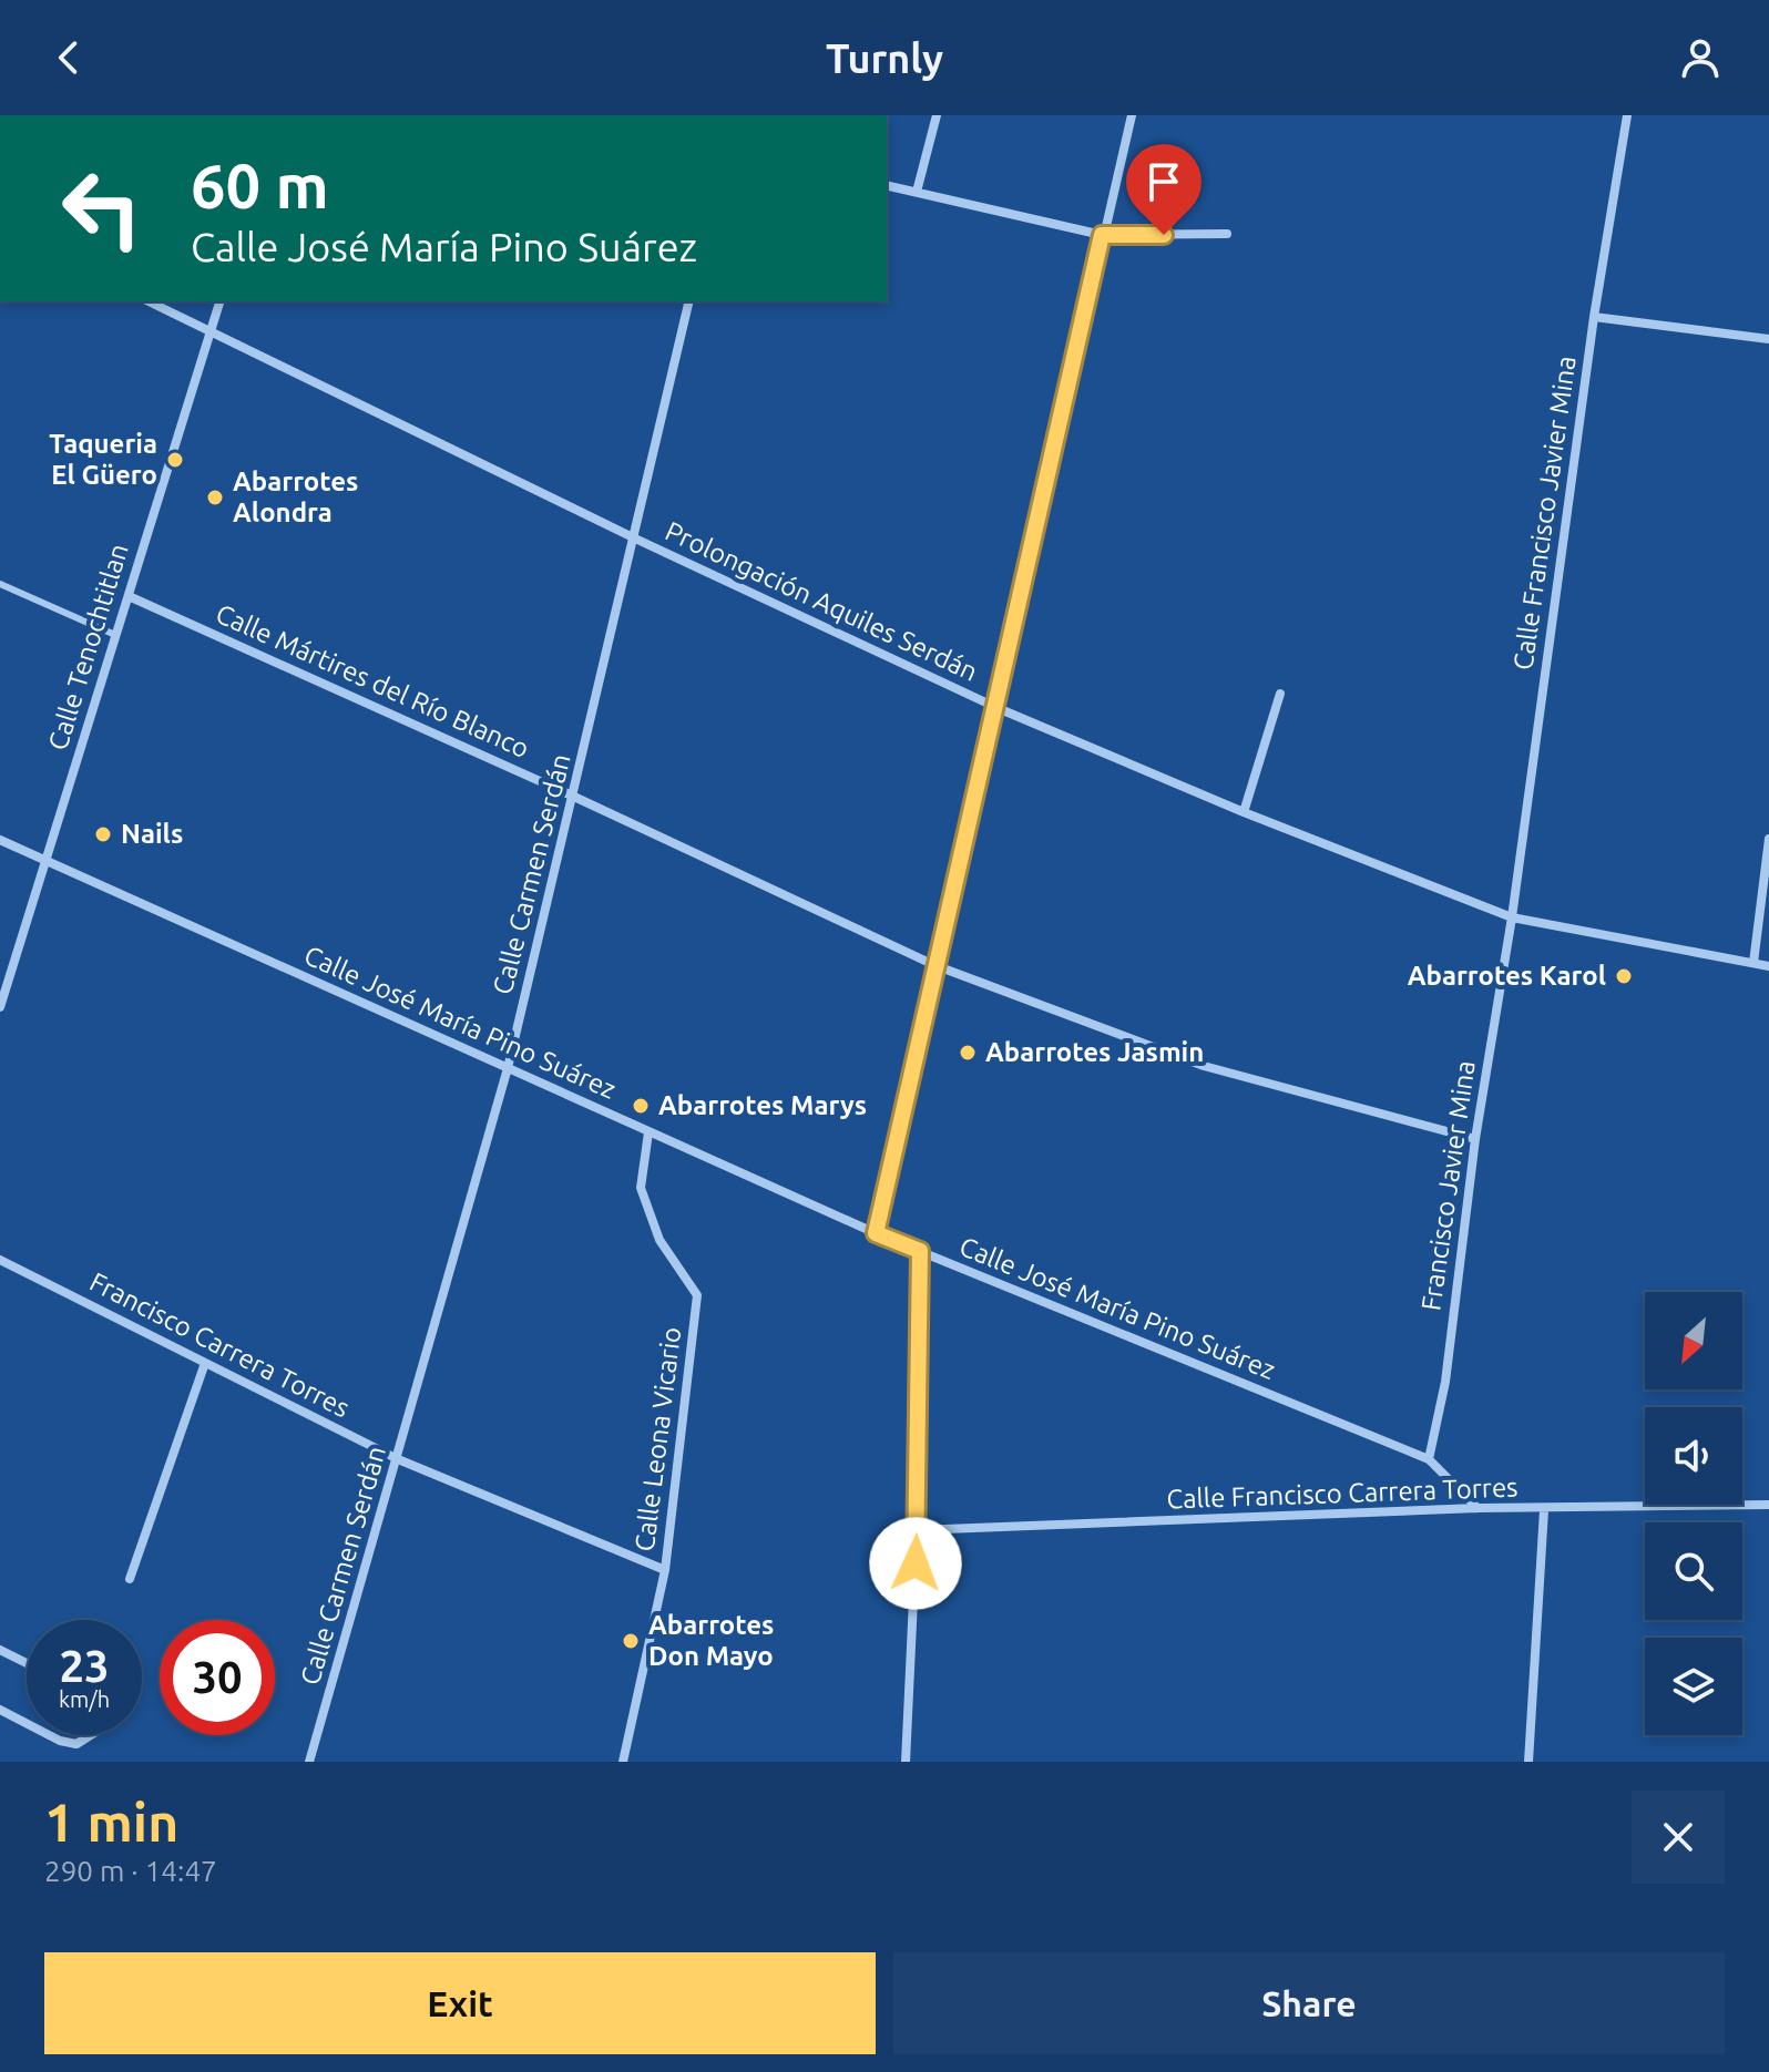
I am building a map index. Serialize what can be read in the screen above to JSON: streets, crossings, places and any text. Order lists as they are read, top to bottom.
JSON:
{
  "streets": {
    "street": [
      "Calle Francisco Javier Mina",
      "Prolongación Aquiles Serdán",
      "Calle Tenochtitlan",
      "Calle Mártires del Río Blanco",
      "Calle Carmen Serdán",
      "Calle José María Pino Suárez",
      "Francisco Javier Mina",
      "Francisco Carrera Torres",
      "Calle Leona Vicario",
      "Calle Francisco Carrera Torres"
    ]
  },
  "crossings": [
    ["Calle Francisco Javier Mina", "Prolongación Aquiles Serdán"],
    ["Calle Francisco Javier Mina", "Francisco Javier Mina"],
    ["Prolongación Aquiles Serdán", "Calle Tenochtitlan"],
    ["Prolongación Aquiles Serdán", "Calle Carmen Serdán"],
    ["Prolongación Aquiles Serdán", "Francisco Javier Mina"],
    ["Calle Tenochtitlan", "Calle Mártires del Río Blanco"],
    ["Calle Tenochtitlan", "Calle José María Pino Suárez"],
    ["Calle Mártires del Río Blanco", "Calle Carmen Serdán"],
    ["Calle Mártires del Río Blanco", "Francisco Javier Mina"],
    ["Calle Carmen Serdán", "Calle José María Pino Suárez"],
    ["Calle Carmen Serdán", "Francisco Carrera Torres"],
    ["Calle José María Pino Suárez", "Francisco Javier Mina"],
    ["Calle José María Pino Suárez", "Calle Leona Vicario"],
    ["Calle José María Pino Suárez", "Calle Francisco Carrera Torres"],
    ["Francisco Carrera Torres", "Calle Leona Vicario"]
  ],
  "places": [
    "Taqueria El Güero",
    "Abarrotes Alondra",
    "Nails",
    "Abarrotes Karol",
    "Abarrotes Jasmin",
    "Abarrotes Marys",
    "Abarrotes Don Mayo"
  ],
  "north": "bottom left",
  "page": {
    "header": "Turnly",
    "turn": ["60 m", "Calle José María Pino Suárez"],
    "speed": "23 km/h",
    "limit": "30",
    "heading": ["1 min", "290 m · 14:47"],
    "buttons": ["Exit", "Share"]
  }
}
